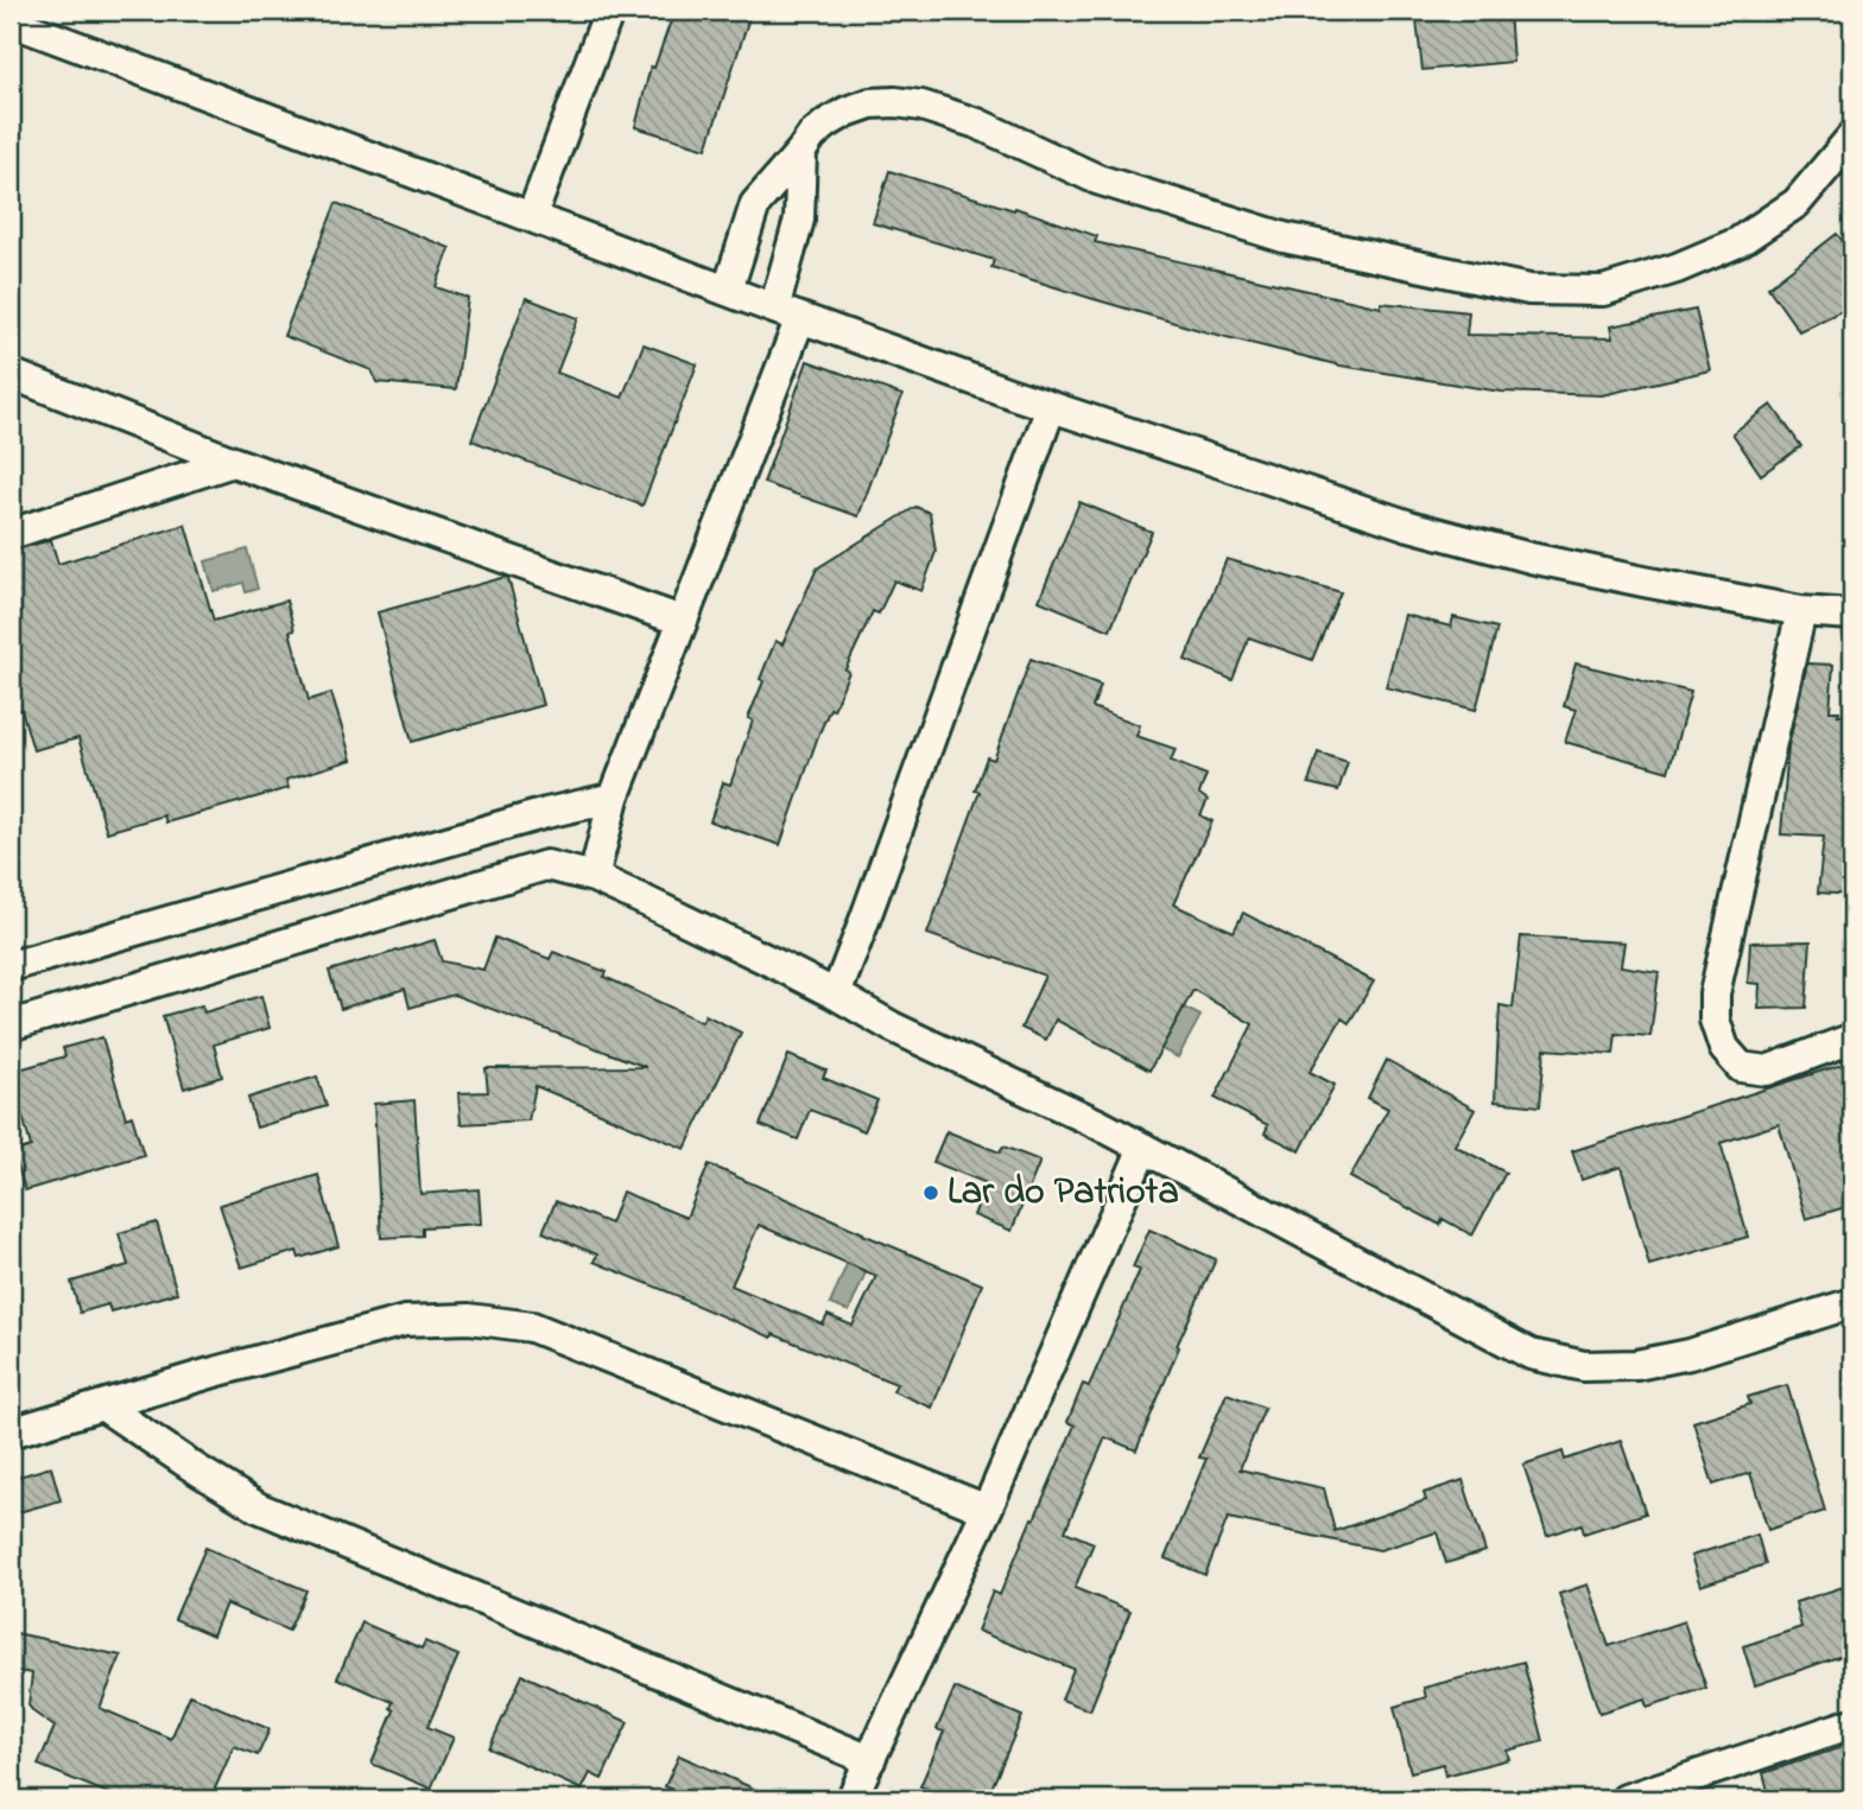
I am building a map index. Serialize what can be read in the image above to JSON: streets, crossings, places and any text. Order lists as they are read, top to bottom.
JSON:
{
  "places": ["Lar do Patriota"]
}
